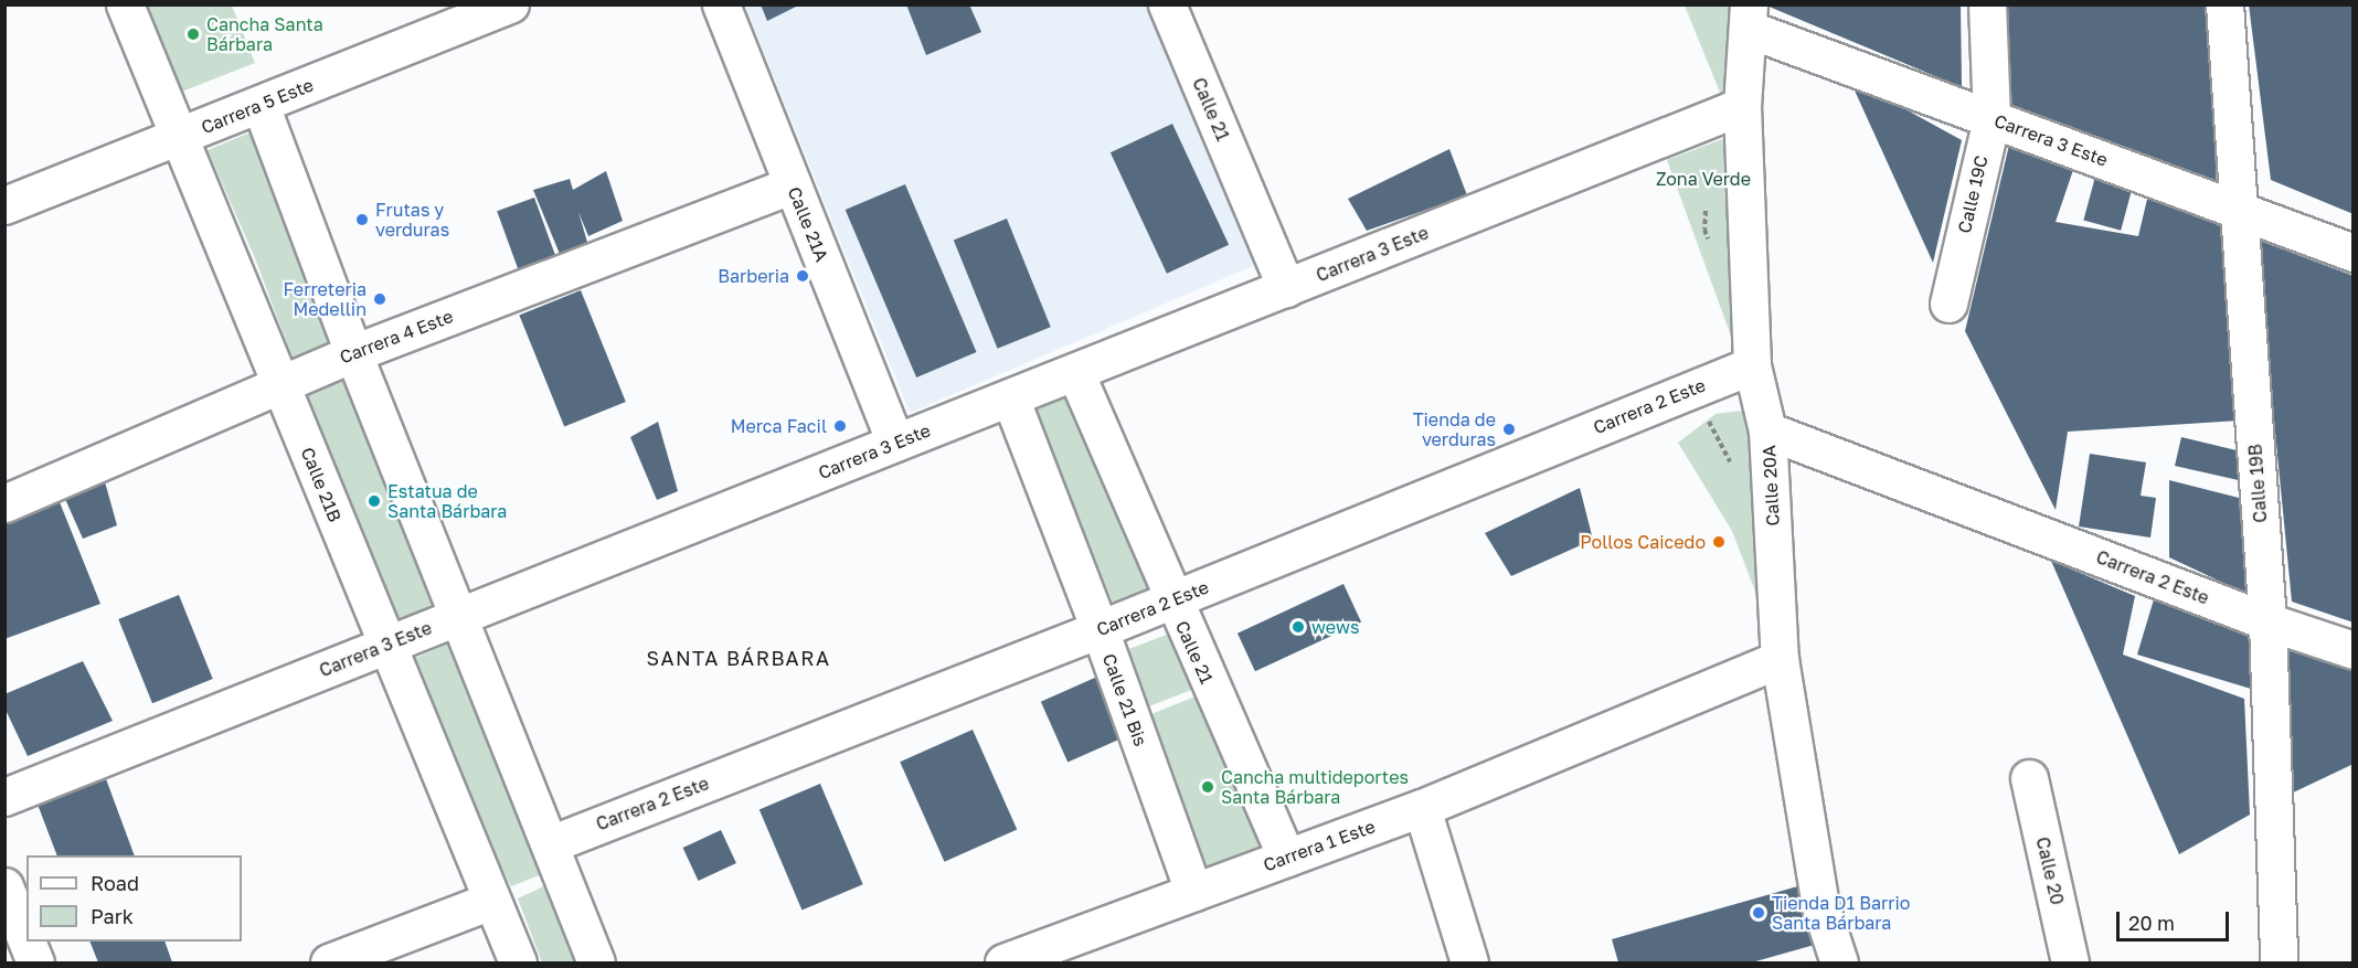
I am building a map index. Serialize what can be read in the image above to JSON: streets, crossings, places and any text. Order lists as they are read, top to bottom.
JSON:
{
  "streets": {
    "street": [
      "Carrera 5 Este",
      "Calle 21",
      "Carrera 3 Este",
      "Calle 19C",
      "Calle 21A",
      "Carrera 4 Este",
      "Carrera 2 Este",
      "Calle 19B",
      "Calle 21B",
      "Calle 20A",
      "Calle 21 Bis",
      "Carrera 1 Este",
      "Calle 20"
    ]
  },
  "crossings": [
    ["Carrera 5 Este", "Calle 21B"],
    ["Calle 21", "Carrera 3 Este"],
    ["Calle 21", "Carrera 2 Este"],
    ["Calle 21", "Carrera 1 Este"],
    ["Carrera 3 Este", "Calle 19C"],
    ["Carrera 3 Este", "Calle 21A"],
    ["Carrera 3 Este", "Calle 19B"],
    ["Carrera 3 Este", "Calle 21B"],
    ["Carrera 3 Este", "Calle 20A"],
    ["Carrera 3 Este", "Calle 21 Bis"],
    ["Calle 21A", "Carrera 4 Este"],
    ["Carrera 4 Este", "Calle 21B"],
    ["Carrera 2 Este", "Calle 19B"],
    ["Carrera 2 Este", "Calle 20A"],
    ["Carrera 2 Este", "Calle 21 Bis"],
    ["Calle 20A", "Carrera 1 Este"],
    ["Calle 21 Bis", "Carrera 1 Este"]
  ],
  "districts": ["SANTA BÁRBARA"],
  "parks": ["Zona Verde"],
  "places": [
    "Cancha Santa Bárbara",
    "Frutas y verduras",
    "Barberia",
    "Ferreteria Medellin",
    "Merca Facil",
    "Tienda de verduras",
    "Estatua de Santa Bárbara",
    "Pollos Caicedo",
    "wews",
    "Cancha multideportes Santa Bárbara",
    "Tienda D1 Barrio Santa Bárbara"
  ],
  "legend": ["Road", "Park"],
  "scale_bar": "20 m"
}
